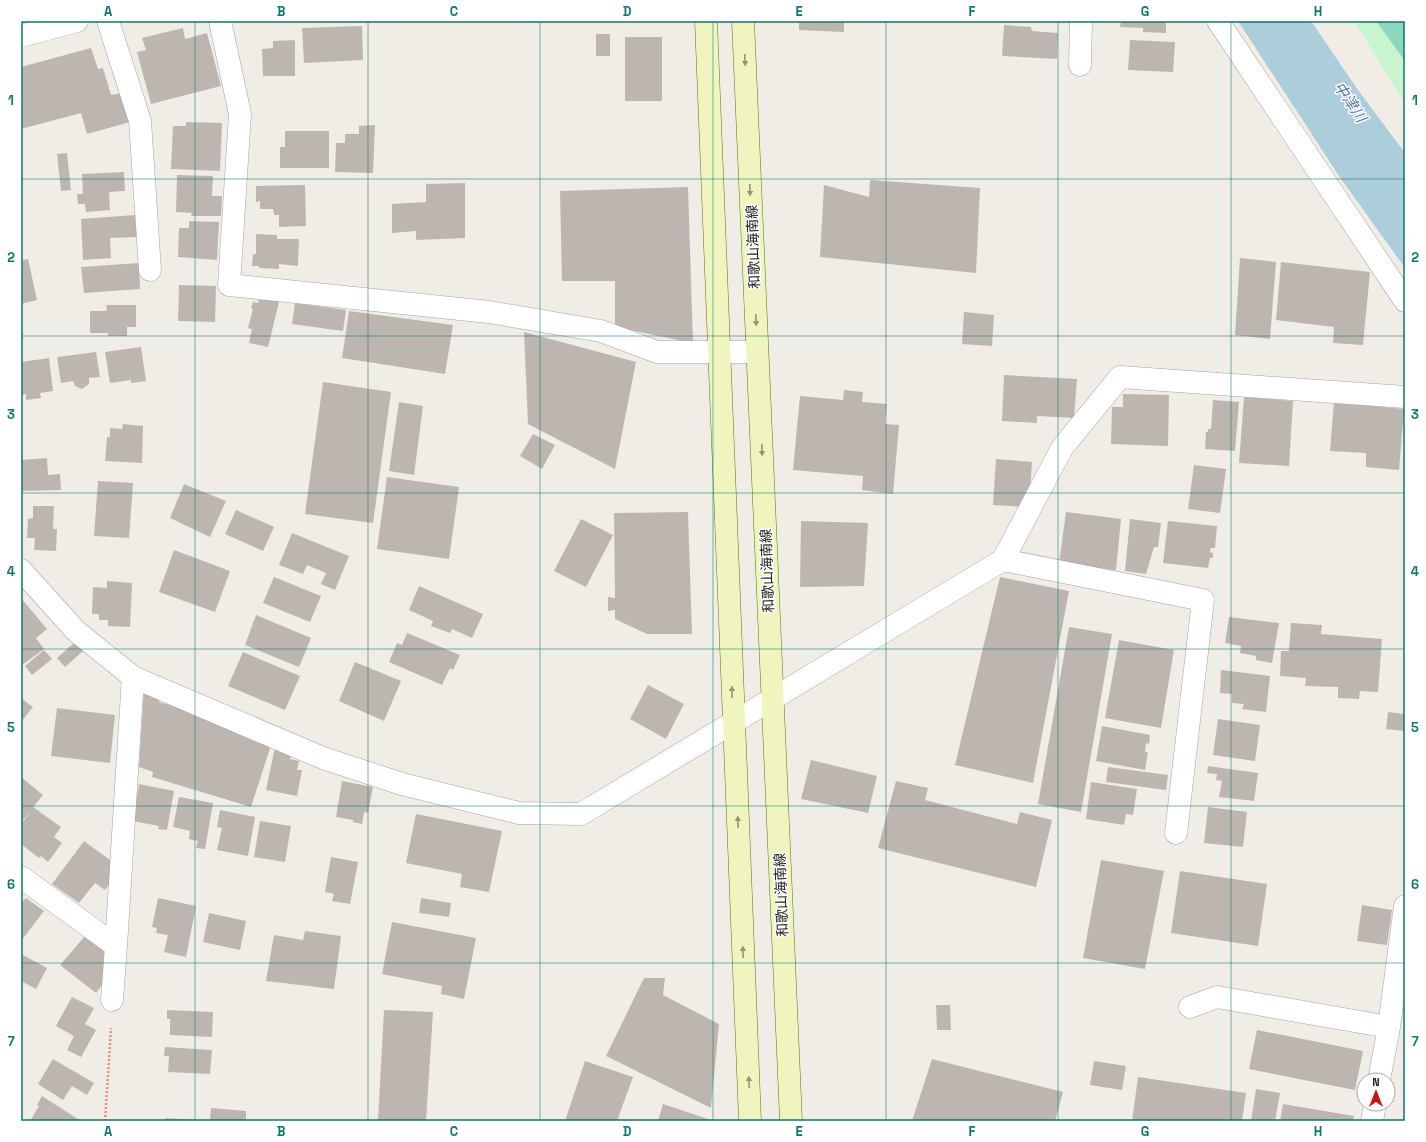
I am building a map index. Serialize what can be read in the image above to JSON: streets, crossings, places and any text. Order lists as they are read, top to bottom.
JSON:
{
  "streets": {
    "main road": ["和歌山海南線"]
  },
  "water": ["中津川"],
  "north": "top",
  "grid": {
    "columns": [
      "A",
      "B",
      "C",
      "D",
      "E",
      "F",
      "G",
      "H"
    ],
    "rows": [
      "1",
      "2",
      "3",
      "4",
      "5",
      "6",
      "7"
    ]
  }
}
